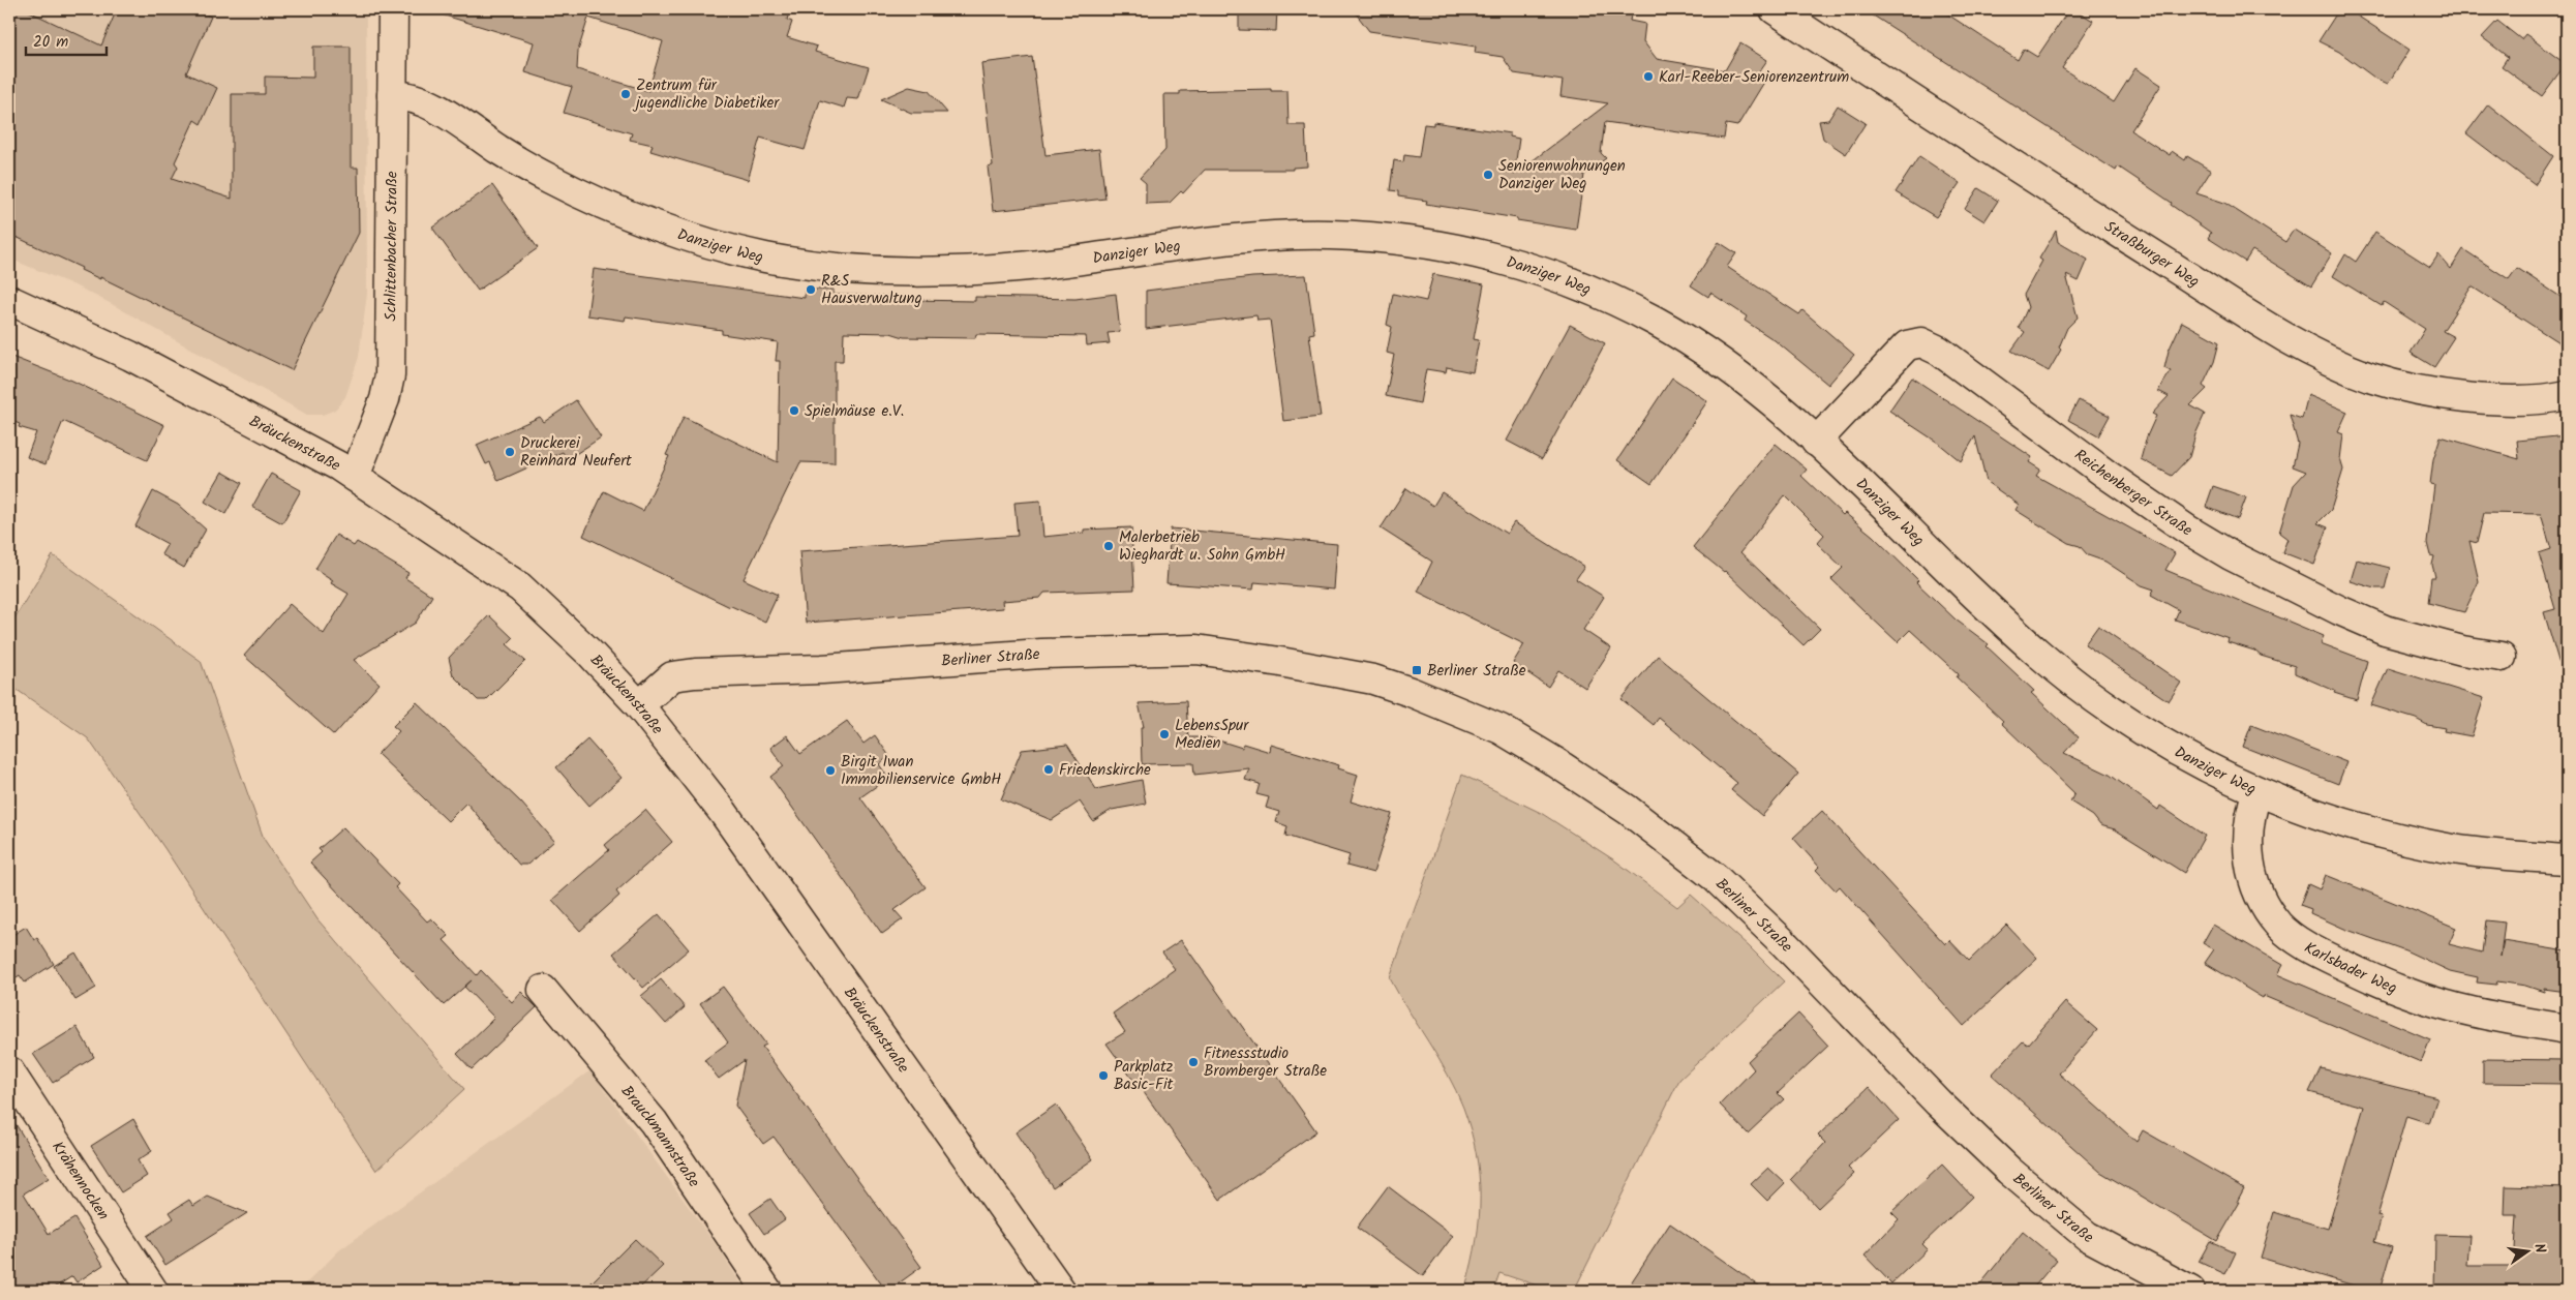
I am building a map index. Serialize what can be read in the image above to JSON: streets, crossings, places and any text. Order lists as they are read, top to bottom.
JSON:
{
  "streets": {
    "street": [
      "Danziger Weg",
      "Schlittenbacher Straße",
      "Straßburger Weg",
      "Bräuckenstraße",
      "Reichenberger Straße",
      "Berliner Straße",
      "Karlsbader Weg",
      "Brauckmannstraße",
      "Krähennocken"
    ]
  },
  "crossings": [
    ["Danziger Weg", "Schlittenbacher Straße"],
    ["Danziger Weg", "Reichenberger Straße"],
    ["Danziger Weg", "Karlsbader Weg"],
    ["Schlittenbacher Straße", "Bräuckenstraße"],
    ["Bräuckenstraße", "Berliner Straße"]
  ],
  "places": {
    "other": [
      "Karl-Reeber-Seniorenzentrum",
      "Zentrum für jugendliche Diabetiker",
      "Seniorenwohnungen Danziger Weg",
      "R&S Hausverwaltung",
      "Spielmäuse e.V.",
      "Druckerei Reinhard Neufert",
      "Malerbetrieb Wieghardt u. Sohn GmbH",
      "LebensSpur Medien",
      "Friedenskirche",
      "Birgit Iwan Immobilienservice GmbH",
      "Fitnessstudio Bromberger Straße",
      "Parkplatz Basic-Fit"
    ],
    "transit": ["Berliner Straße"]
  },
  "scale_bar": "20 m",
  "north": "right"
}
